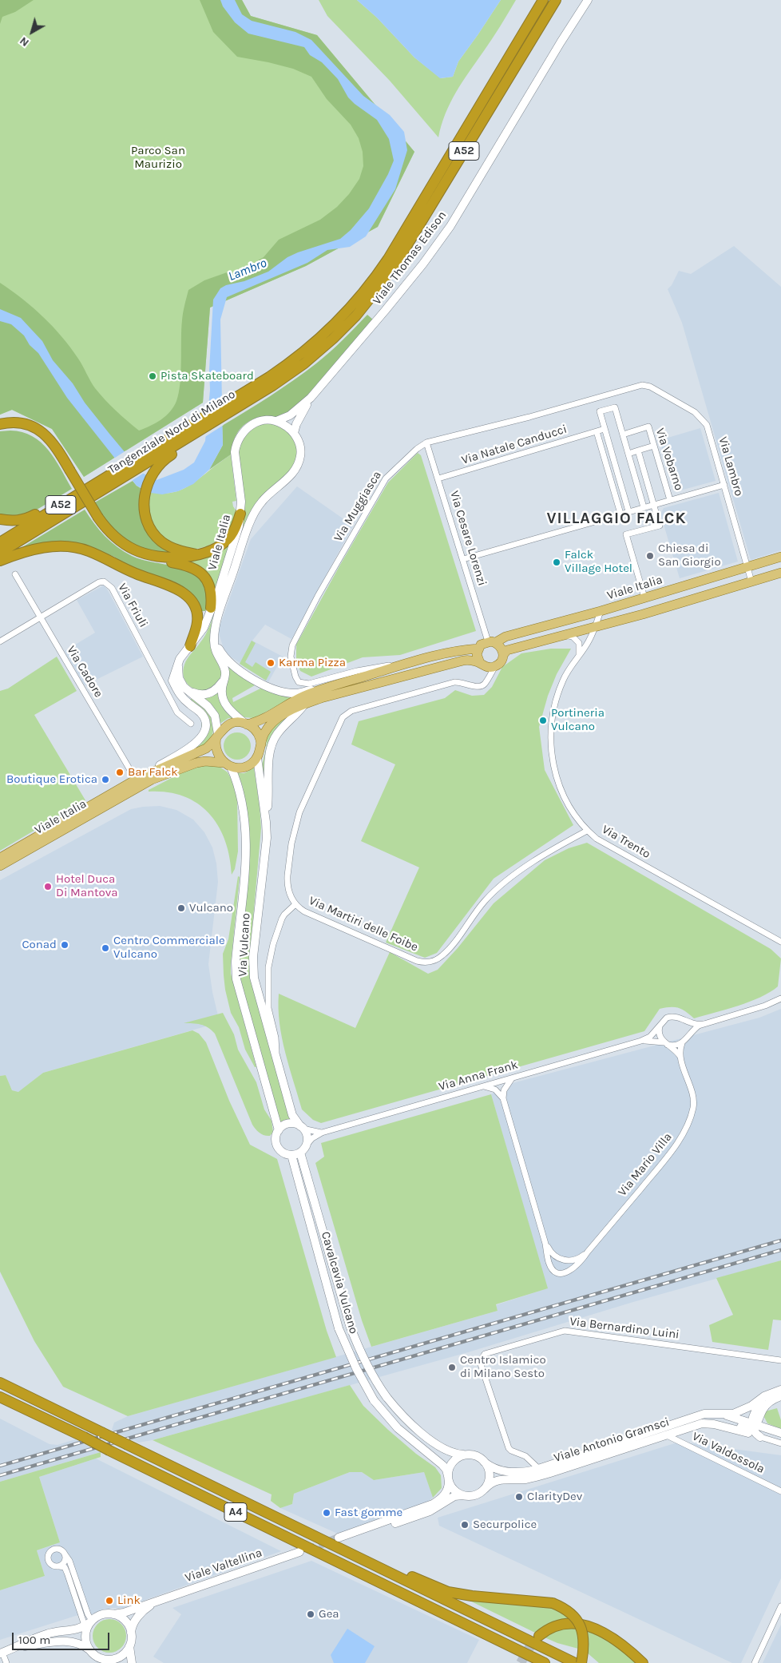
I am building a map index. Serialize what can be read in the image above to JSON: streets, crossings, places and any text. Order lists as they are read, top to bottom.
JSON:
{
  "streets": {
    "highway": ["A52", "Tangenziale Nord di Milano", "A4"],
    "main road": [
      "Viale Thomas Edison",
      "Viale Italia",
      "Via Vulcano",
      "Cavalcavia Vulcano",
      "Viale Antonio Gramsci",
      "Viale Valtellina"
    ],
    "street": [
      "Via Natale Canducci",
      "Via Vobarno",
      "Via Lambro",
      "Via Muggiasca",
      "Via Cesare Lorenzi",
      "Via Friuli",
      "Via Cadore",
      "Via Trento",
      "Via Martiri delle Foibe",
      "Via Anna Frank",
      "Via Mario Villa",
      "Via Bernardino Luini",
      "Via Valdossola"
    ]
  },
  "crossings": [
    ["Viale Thomas Edison", "Viale Italia"],
    ["Via Natale Canducci", "Via Cesare Lorenzi"],
    ["Via Lambro", "Via Muggiasca"],
    ["Via Lambro", "Viale Italia"],
    ["Via Muggiasca", "Via Cesare Lorenzi"],
    ["Via Muggiasca", "Viale Italia"],
    ["Via Cesare Lorenzi", "Viale Italia"],
    ["Via Cesare Lorenzi", "Via Martiri delle Foibe"],
    ["Viale Italia", "Via Cadore"],
    ["Viale Italia", "Via Trento"],
    ["Viale Italia", "Via Martiri delle Foibe"],
    ["Viale Italia", "Via Vulcano"],
    ["Via Friuli", "Via Cadore"],
    ["Via Trento", "Via Martiri delle Foibe"],
    ["Via Martiri delle Foibe", "Via Vulcano"],
    ["Via Vulcano", "Via Anna Frank"],
    ["Via Vulcano", "Cavalcavia Vulcano"],
    ["Via Anna Frank", "Via Mario Villa"],
    ["Via Anna Frank", "Cavalcavia Vulcano"],
    ["Cavalcavia Vulcano", "Viale Antonio Gramsci"],
    ["Via Bernardino Luini", "Viale Antonio Gramsci"],
    ["Viale Antonio Gramsci", "Via Valdossola"]
  ],
  "districts": ["VILLAGGIO FALCK"],
  "water": ["Lambro"],
  "parks": ["Parco San Maurizio"],
  "places": [
    "Pista Skateboard",
    "Chiesa di San Giorgio",
    "Falck Village Hotel",
    "Karma Pizza",
    "Portineria Vulcano",
    "Bar Falck",
    "Boutique Erotica",
    "Hotel Duca Di Mantova",
    "Vulcano",
    "Conad",
    "Centro Commerciale Vulcano",
    "Centro Islamico di Milano Sesto",
    "ClarityDev",
    "Fast gomme",
    "Securpolice",
    "Link",
    "Gea"
  ],
  "scale_bar": "100 m",
  "north": "bottom left"
}
